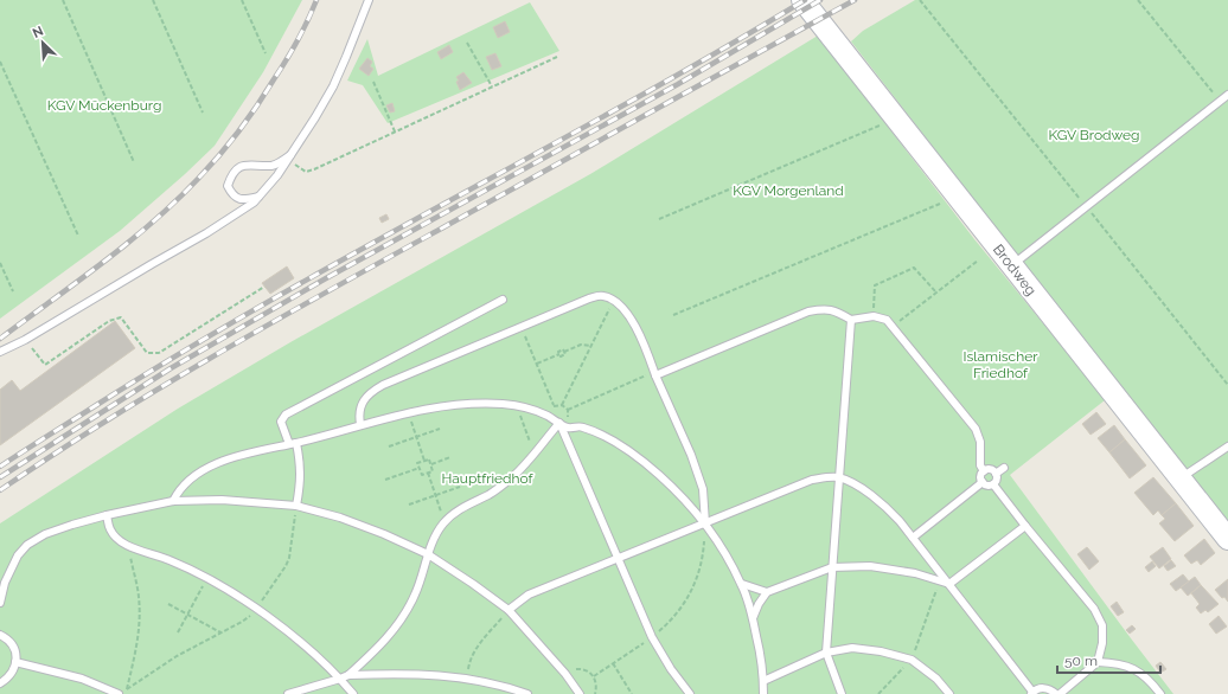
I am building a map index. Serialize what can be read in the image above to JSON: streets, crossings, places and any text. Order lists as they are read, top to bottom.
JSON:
{
  "streets": {
    "street": ["Brodweg"]
  },
  "parks": [
    "KGV Mückenburg",
    "KGV Brodweg",
    "KGV Morgenland",
    "Islamischer Friedhof",
    "Hauptfriedhof"
  ],
  "scale_bar": "50 m",
  "north": "top left"
}
